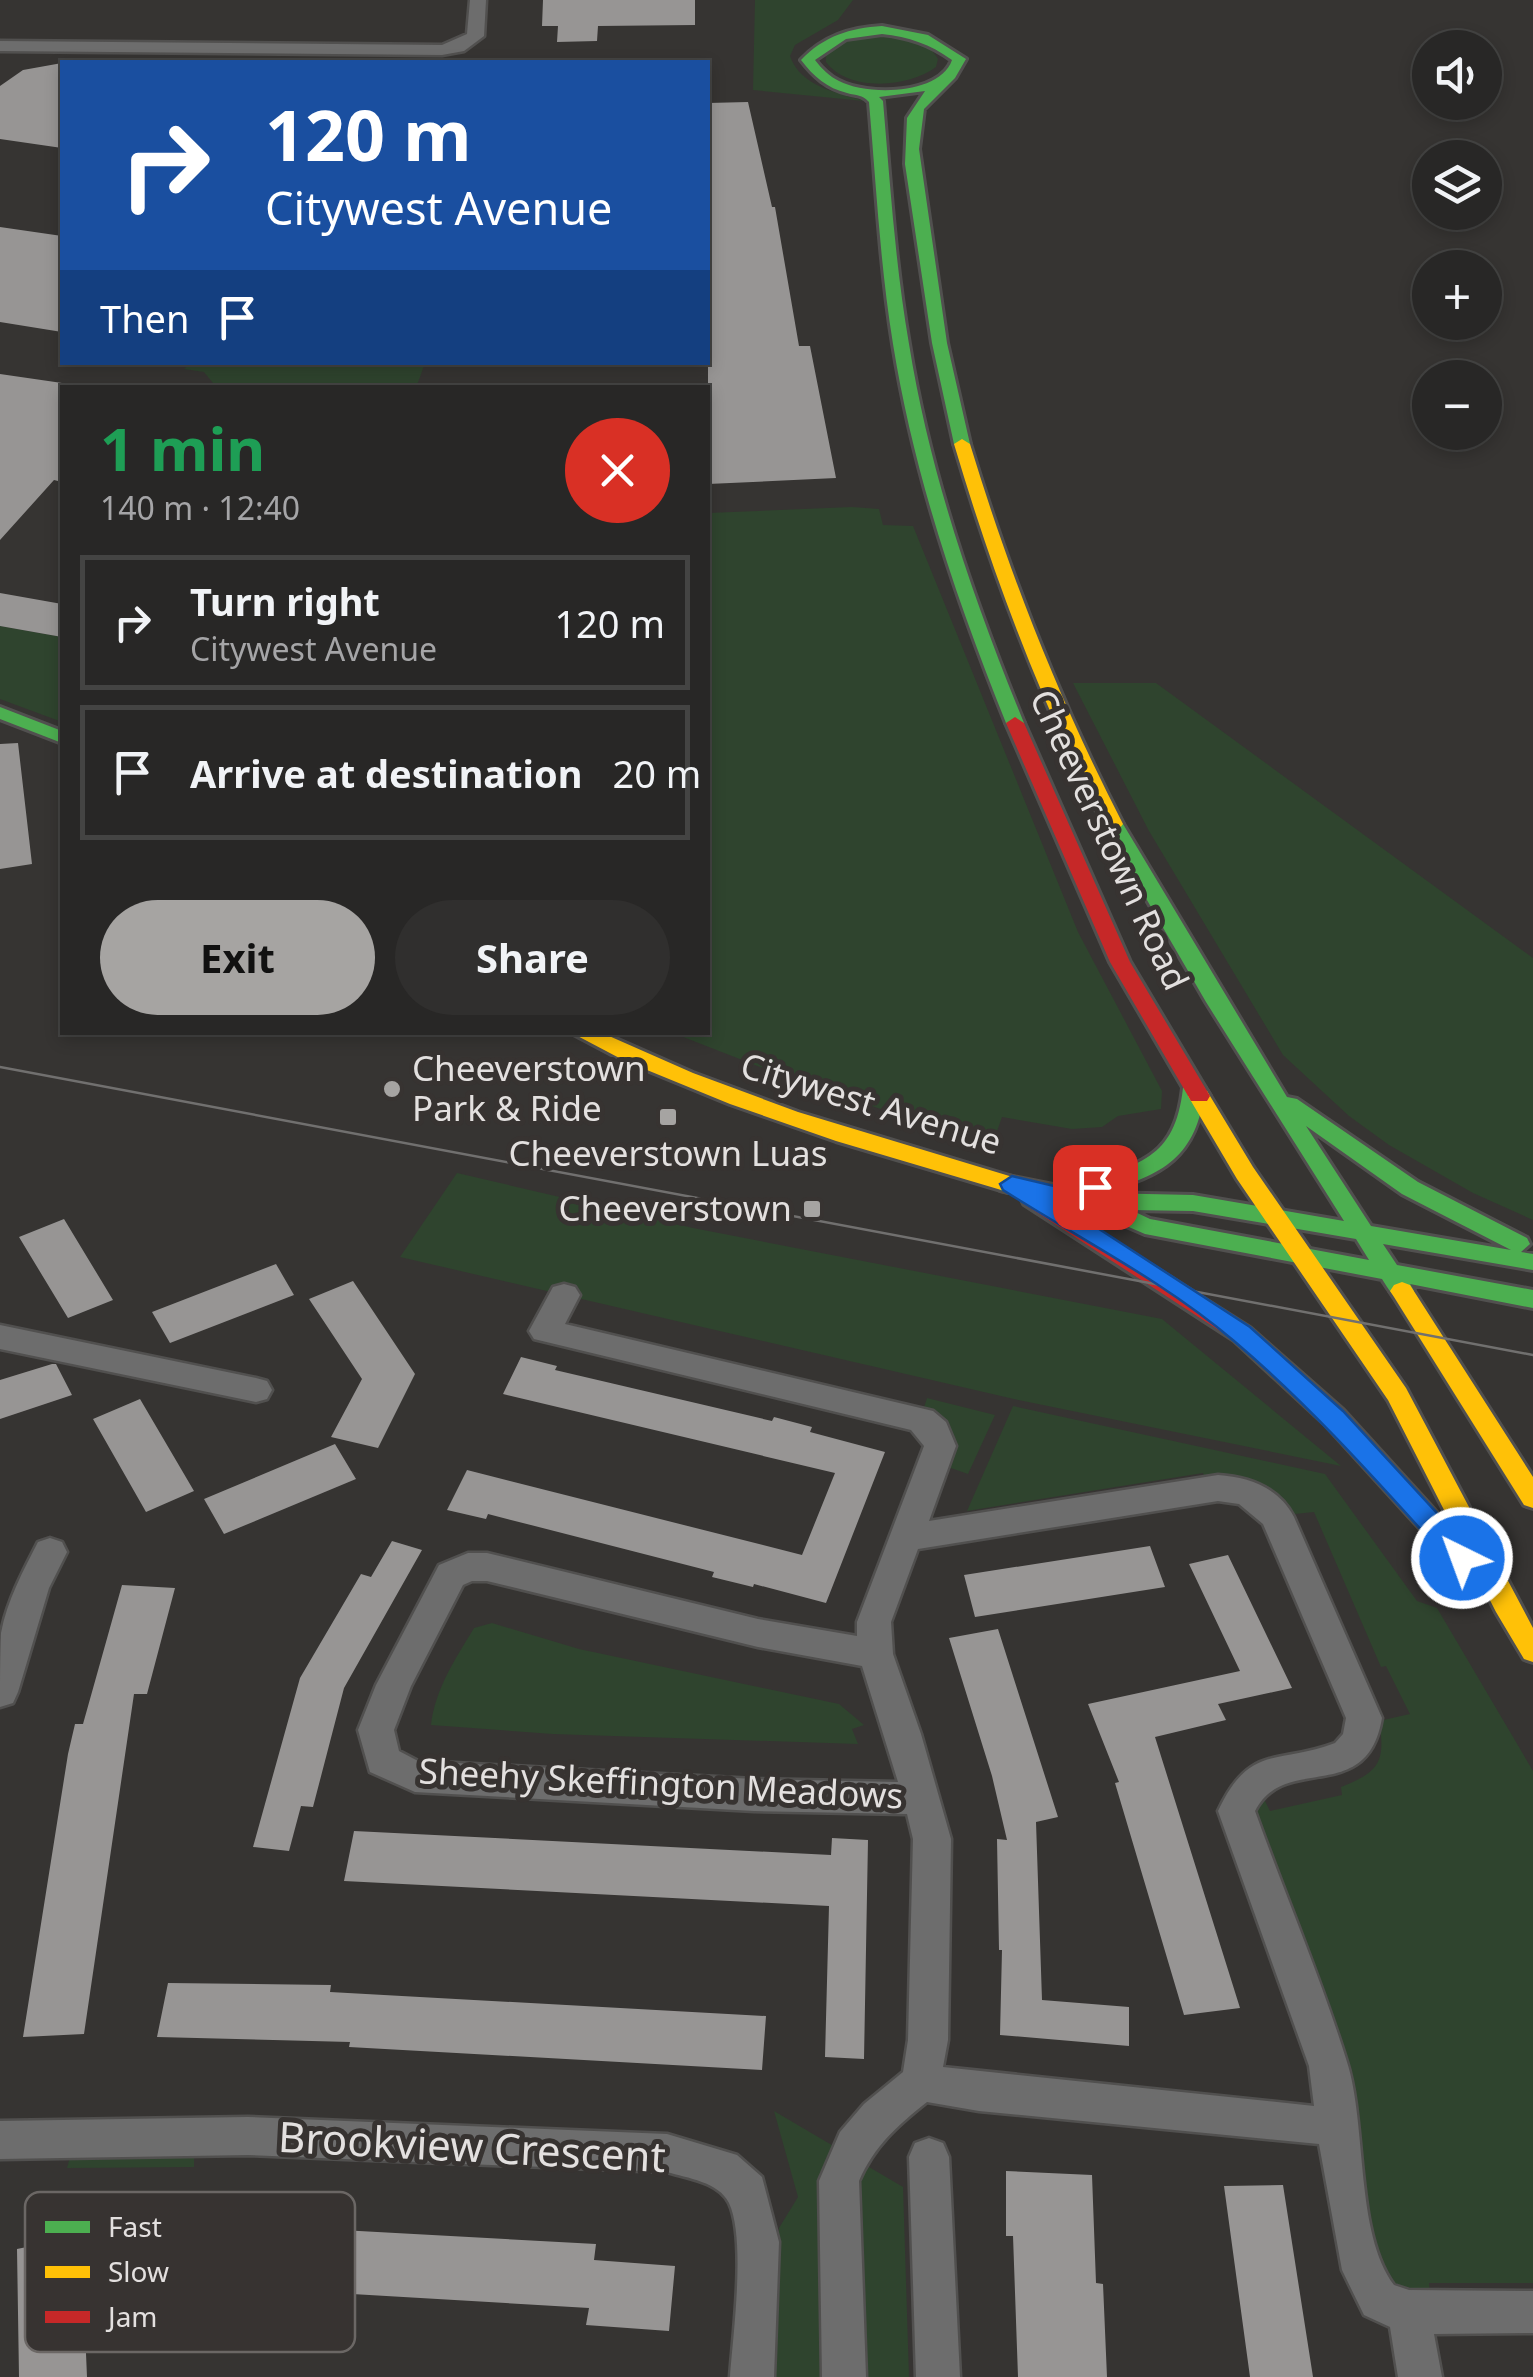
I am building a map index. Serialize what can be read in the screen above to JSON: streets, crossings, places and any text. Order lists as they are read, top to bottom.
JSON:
{
  "streets": {
    "main road": ["Cheeverstown Road", "Citywest Avenue"],
    "street": ["Sheehy Skeffington Meadows", "Brookview Crescent"]
  },
  "crossings": [
    ["Cheeverstown Road", "Citywest Avenue"]
  ],
  "places": {
    "other": ["Cheeverstown Park & Ride"],
    "transit": ["Cheeverstown Luas", "Cheeverstown"]
  },
  "legend": ["Fast", "Slow", "Jam"],
  "page": {
    "map_buttons": ["+", "−"],
    "turn": ["120 m", "Citywest Avenue"],
    "then": "Then",
    "heading": ["1 min", "140 m · 12:40"],
    "list": [
      {
        "name": "Turn right",
        "note": "Citywest Avenue",
        "value": "120 m"
      },
      {
        "name": "Arrive at destination",
        "value": "20 m"
      }
    ],
    "buttons": ["Exit", "Share"]
  }
}
